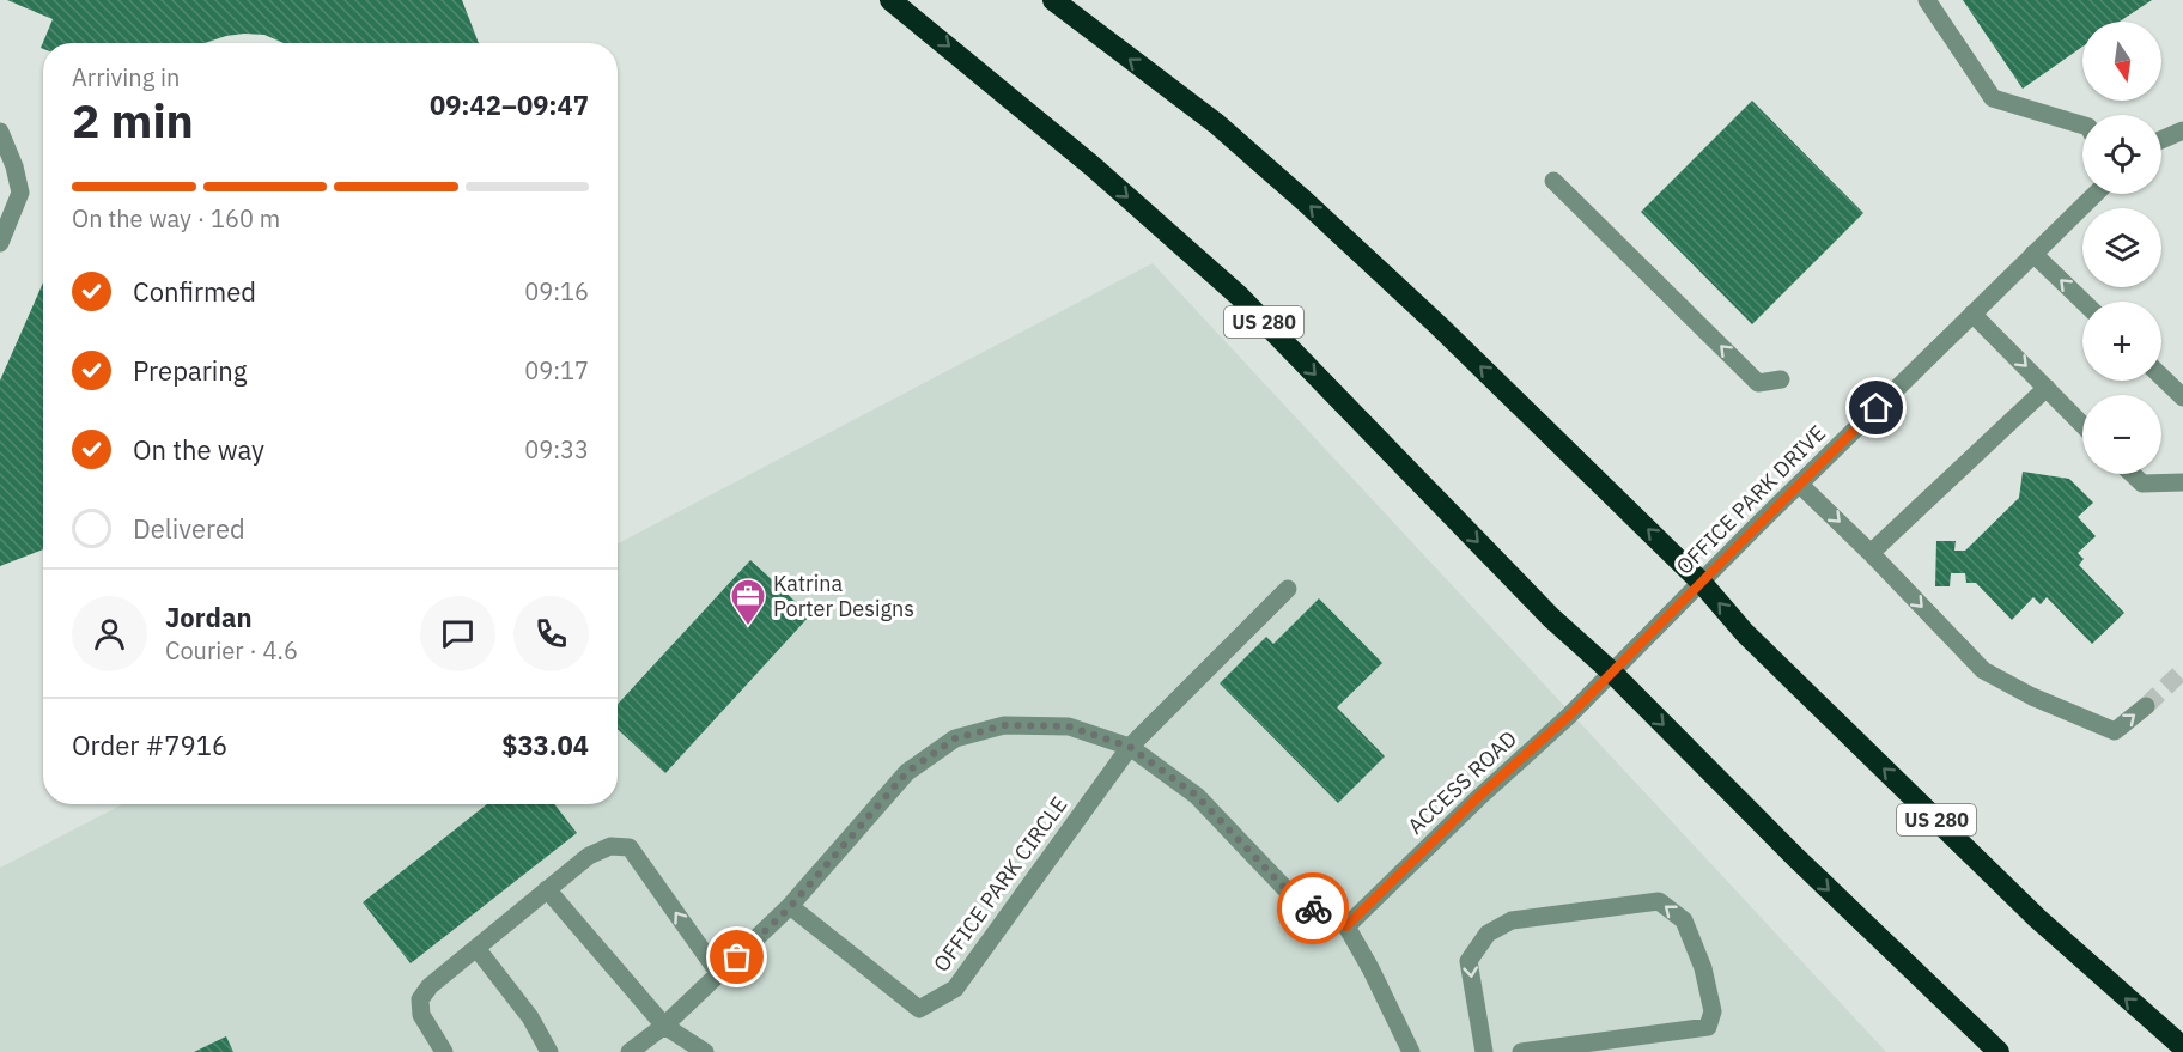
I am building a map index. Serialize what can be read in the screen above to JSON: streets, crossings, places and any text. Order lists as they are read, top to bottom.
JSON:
{
  "streets": {
    "highway": ["US 280"],
    "street": ["OFFICE PARK DRIVE", "ACCESS ROAD", "OFFICE PARK CIRCLE"]
  },
  "crossings": [
    ["US 280", "OFFICE PARK DRIVE"],
    ["US 280", "ACCESS ROAD"],
    ["OFFICE PARK DRIVE", "ACCESS ROAD"]
  ],
  "places": {
    "office": ["Katrina Porter Designs"]
  },
  "north": "bottom",
  "page": {
    "map_buttons": ["+", "−"],
    "heading": ["2 min", "Arriving in", "09:42–09:47"],
    "panel": [
      "Jordan",
      "Courier · 4.6",
      "Order #7916",
      "$33.04"
    ],
    "bar": "On the way · 160 m",
    "list": [
      ["Confirmed", "09:16"],
      ["Preparing", "09:17"],
      ["On the way", "09:33"],
      "Delivered"
    ]
  }
}
